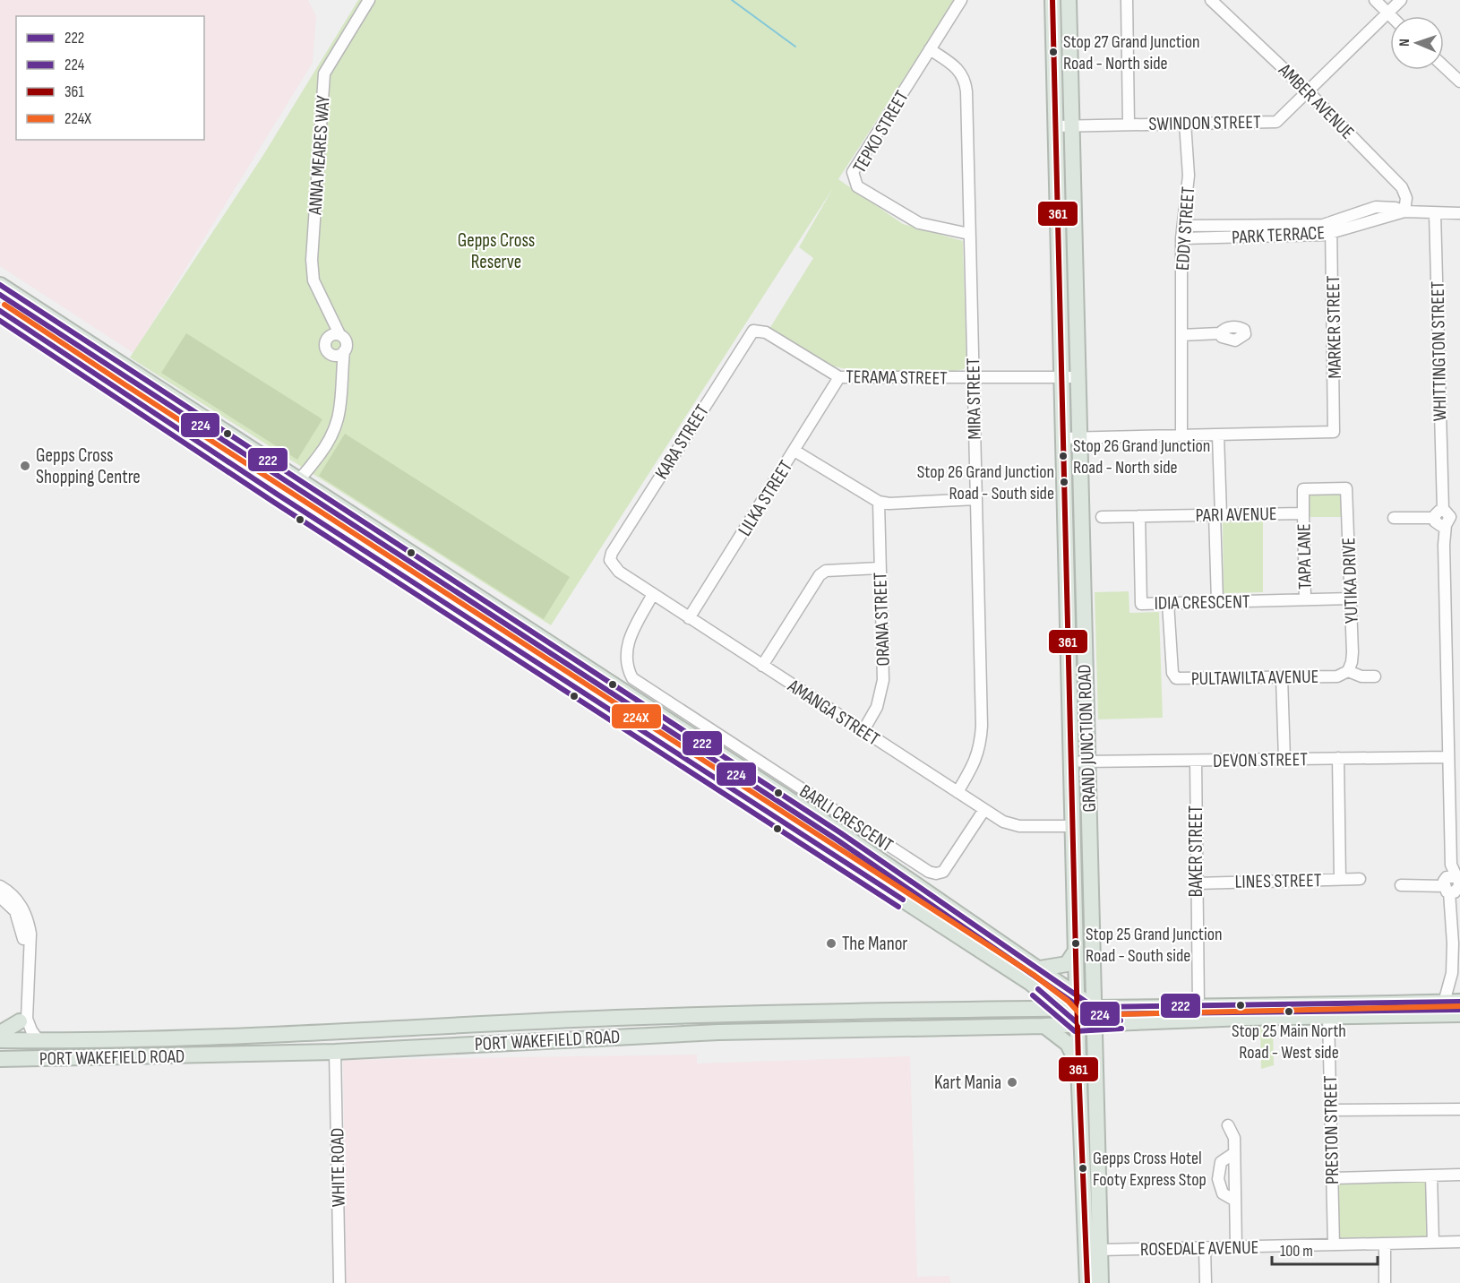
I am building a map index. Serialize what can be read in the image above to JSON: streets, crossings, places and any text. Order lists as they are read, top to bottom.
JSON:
{
  "streets": {
    "highway": ["GRAND JUNCTION ROAD", "PORT WAKEFIELD ROAD"],
    "street": [
      "AMBER AVENUE",
      "SWINDON STREET",
      "TEPKO STREET",
      "ANNA MEARES WAY",
      "EDDY STREET",
      "PARK TERRACE",
      "MARKER STREET",
      "WHITTINGTON STREET",
      "TERAMA STREET",
      "MIRA STREET",
      "KARA STREET",
      "LILKA STREET",
      "PARI AVENUE",
      "TAPA LANE",
      "YUTIKA DRIVE",
      "IDIA CRESCENT",
      "ORANA STREET",
      "PULTAWILTA AVENUE",
      "AMANGA STREET",
      "DEVON STREET",
      "BARLI CRESCENT",
      "BAKER STREET",
      "LINES STREET",
      "PRESTON STREET",
      "WHITE ROAD",
      "ROSEDALE AVENUE"
    ]
  },
  "crossings": [
    ["AMBER AVENUE", "SWINDON STREET"],
    ["AMBER AVENUE", "PARK TERRACE"],
    ["SWINDON STREET", "EDDY STREET"],
    ["SWINDON STREET", "GRAND JUNCTION ROAD"],
    ["TEPKO STREET", "MIRA STREET"],
    ["EDDY STREET", "PARK TERRACE"],
    ["PARK TERRACE", "MARKER STREET"],
    ["PARK TERRACE", "WHITTINGTON STREET"],
    ["WHITTINGTON STREET", "DEVON STREET"],
    ["TERAMA STREET", "MIRA STREET"],
    ["TERAMA STREET", "KARA STREET"],
    ["TERAMA STREET", "LILKA STREET"],
    ["TERAMA STREET", "GRAND JUNCTION ROAD"],
    ["MIRA STREET", "AMANGA STREET"],
    ["KARA STREET", "AMANGA STREET"],
    ["LILKA STREET", "AMANGA STREET"],
    ["PARI AVENUE", "TAPA LANE"],
    ["PARI AVENUE", "YUTIKA DRIVE"],
    ["PARI AVENUE", "IDIA CRESCENT"],
    ["TAPA LANE", "IDIA CRESCENT"],
    ["YUTIKA DRIVE", "IDIA CRESCENT"],
    ["YUTIKA DRIVE", "PULTAWILTA AVENUE"],
    ["IDIA CRESCENT", "PULTAWILTA AVENUE"],
    ["ORANA STREET", "AMANGA STREET"],
    ["AMANGA STREET", "GRAND JUNCTION ROAD"],
    ["AMANGA STREET", "BARLI CRESCENT"],
    ["GRAND JUNCTION ROAD", "DEVON STREET"],
    ["GRAND JUNCTION ROAD", "PORT WAKEFIELD ROAD"],
    ["GRAND JUNCTION ROAD", "ROSEDALE AVENUE"],
    ["DEVON STREET", "BAKER STREET"],
    ["BAKER STREET", "LINES STREET"],
    ["PORT WAKEFIELD ROAD", "WHITE ROAD"],
    ["PRESTON STREET", "ROSEDALE AVENUE"]
  ],
  "parks": ["Gepps Cross Reserve"],
  "places": [
    "Stop 27 Grand Junction Road - North side",
    "Stop 26 Grand Junction Road - North side",
    "Gepps Cross Shopping Centre",
    "Stop 26 Grand Junction Road - South side",
    "The Manor",
    "Stop 25 Grand Junction Road - South side",
    "Stop 25 Main North Road - West side",
    "Kart Mania",
    "Gepps Cross Hotel Footy Express Stop"
  ],
  "lines": [
    "transit line 361",
    "transit line 222",
    "transit line 224",
    "transit line 224X"
  ],
  "legend": [
    "222",
    "224",
    "361",
    "224X"
  ],
  "scale_bar": "100 m",
  "north": "left"
}
